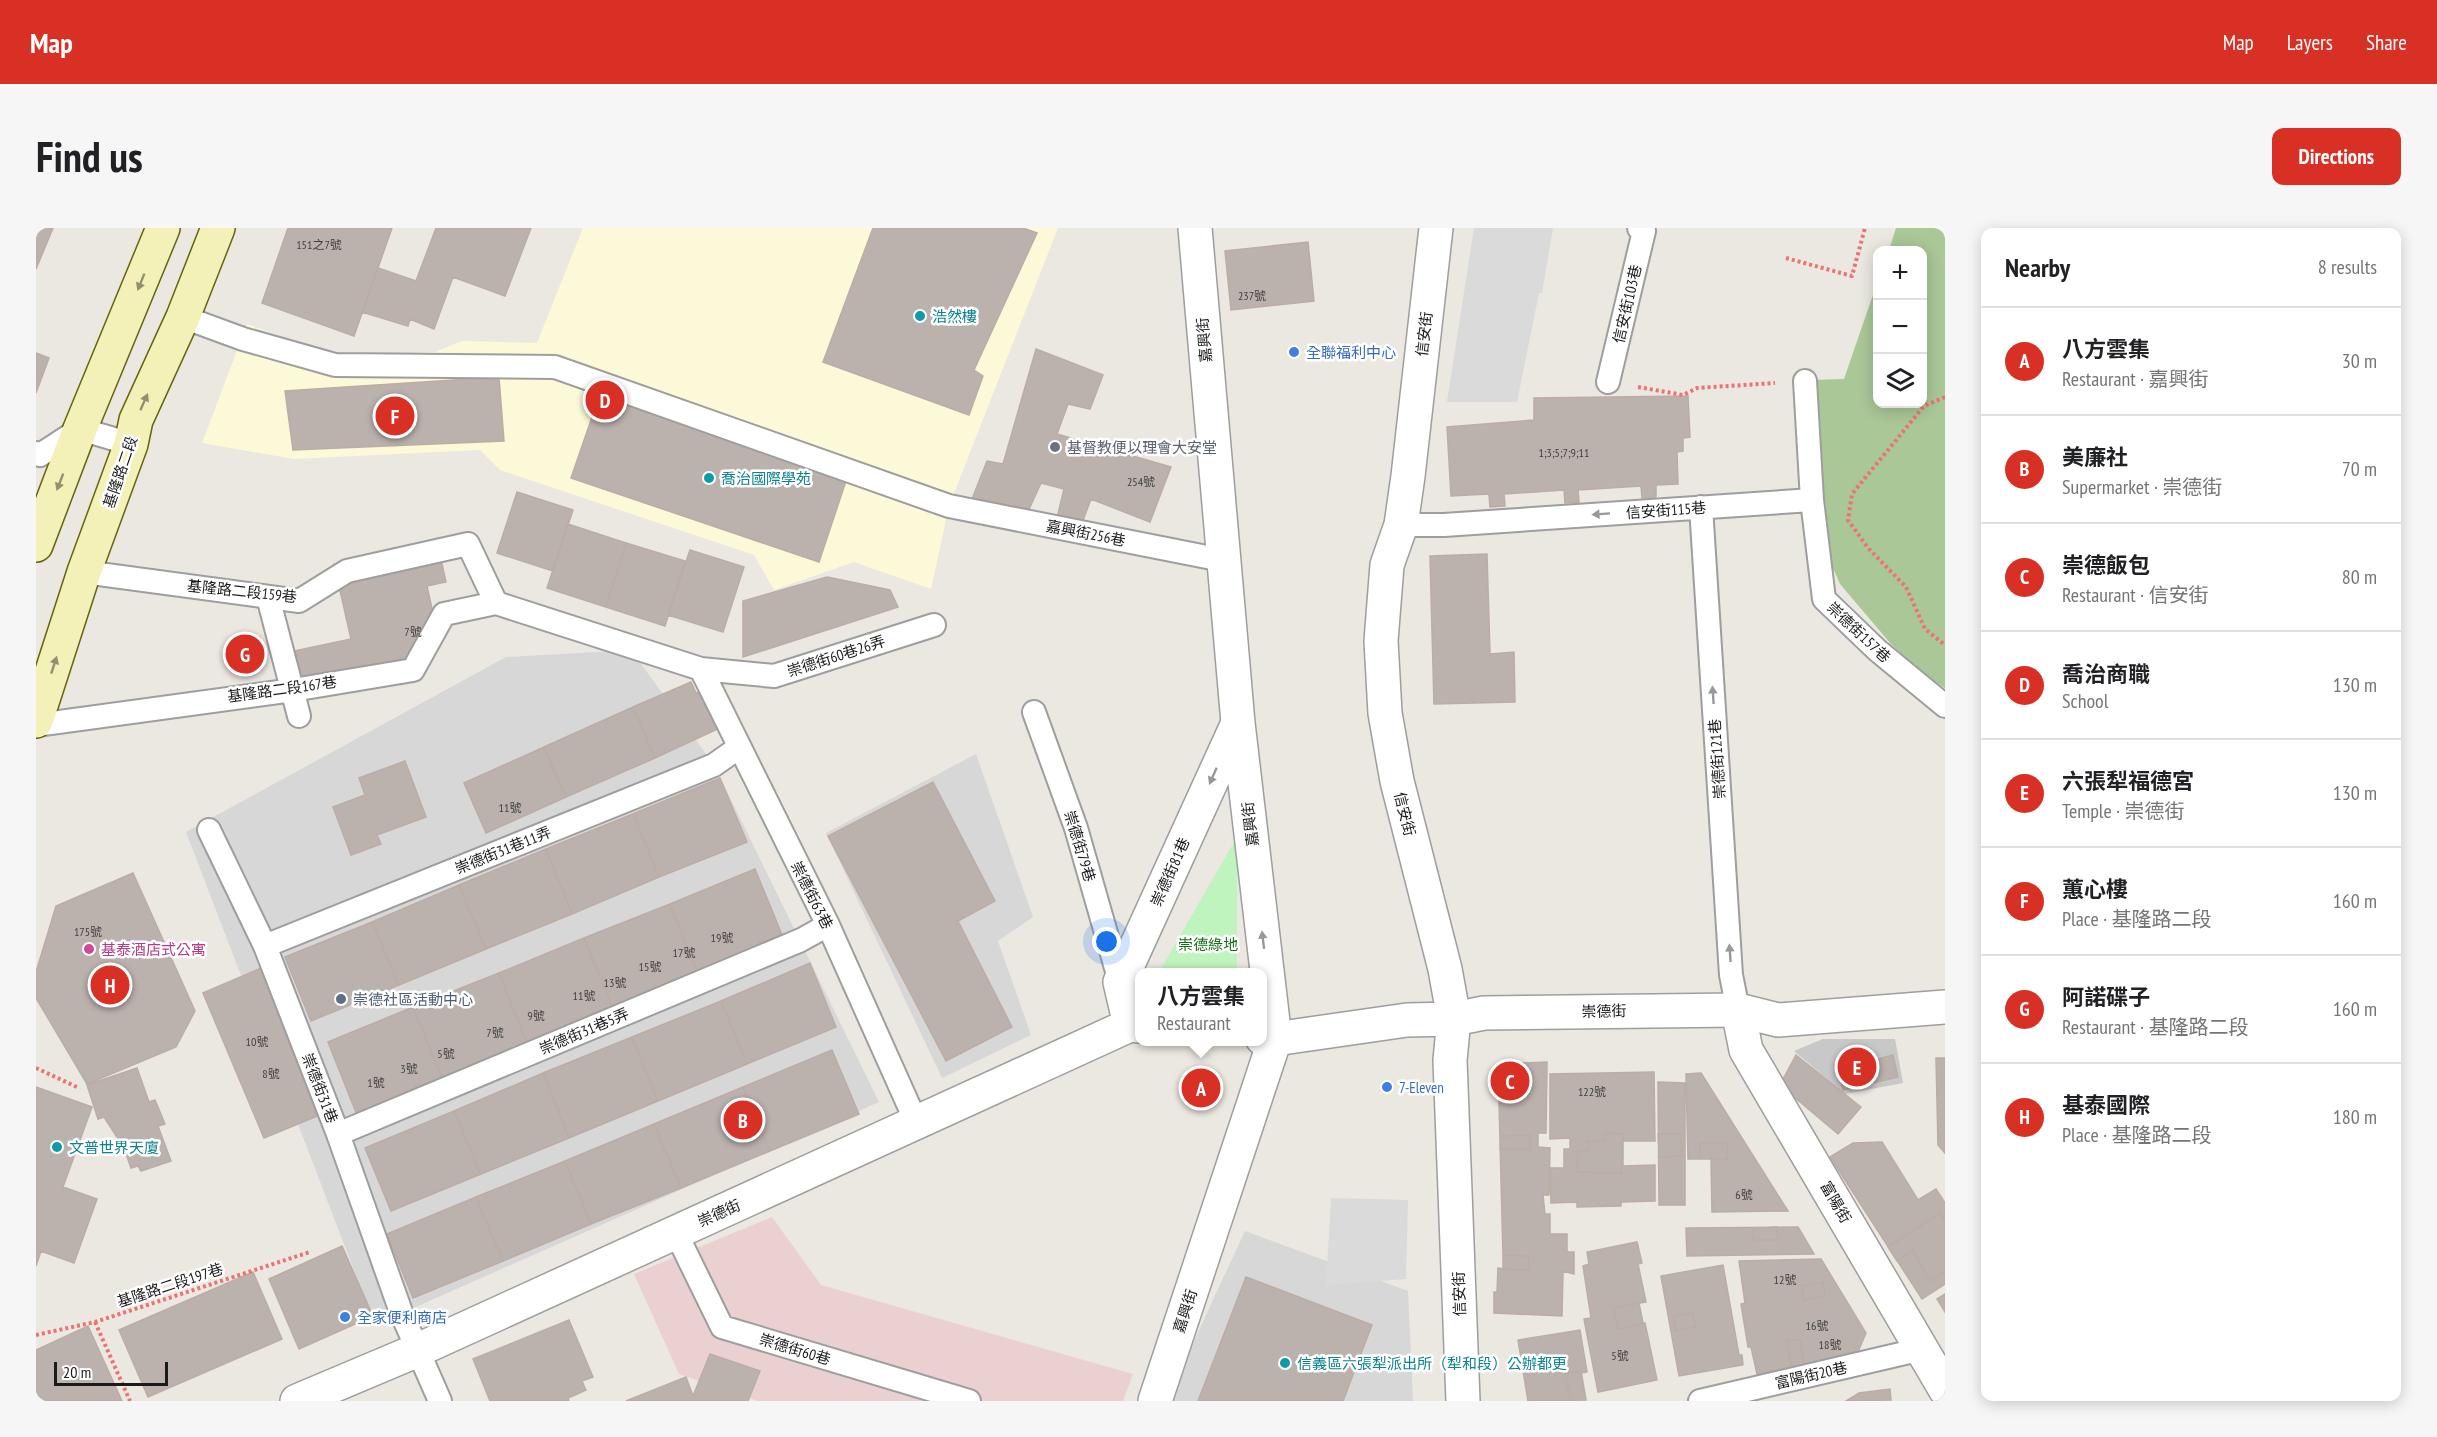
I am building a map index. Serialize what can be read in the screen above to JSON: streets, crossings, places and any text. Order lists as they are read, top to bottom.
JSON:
{
  "streets": {
    "main road": ["基隆路二段"],
    "street": [
      "信安街",
      "嘉興街",
      "崇德街81巷",
      "崇德街",
      "富陽街"
    ],
    "lane": [
      "信安街103巷",
      "信安街115巷",
      "嘉興街256巷",
      "基隆路二段159巷",
      "崇德街157巷",
      "崇德街60巷26弄",
      "基隆路二段167巷",
      "崇德街121巷",
      "崇德街79巷",
      "崇德街31巷11弄",
      "崇德街63巷",
      "崇德街31巷5弄",
      "崇德街31巷",
      "崇德街60巷",
      "富陽街20巷"
    ],
    "path": ["基隆路二段197巷"]
  },
  "crossings": [
    ["信安街", "信安街115巷"],
    ["信安街", "崇德街"],
    ["嘉興街", "嘉興街256巷"],
    ["嘉興街", "崇德街81巷"],
    ["嘉興街", "崇德街"],
    ["基隆路二段", "嘉興街256巷"],
    ["基隆路二段", "基隆路二段159巷"],
    ["基隆路二段", "基隆路二段167巷"],
    ["信安街115巷", "崇德街157巷"],
    ["信安街115巷", "崇德街121巷"],
    ["基隆路二段159巷", "基隆路二段167巷"],
    ["崇德街60巷26弄", "崇德街63巷"],
    ["崇德街121巷", "崇德街"],
    ["崇德街121巷", "富陽街"],
    ["崇德街79巷", "崇德街81巷"],
    ["崇德街31巷11弄", "崇德街63巷"],
    ["崇德街31巷11弄", "崇德街31巷"],
    ["崇德街63巷", "崇德街"],
    ["崇德街63巷", "崇德街31巷5弄"],
    ["崇德街", "崇德街31巷"],
    ["崇德街", "富陽街"],
    ["崇德街", "崇德街60巷"],
    ["崇德街31巷5弄", "崇德街31巷"],
    ["富陽街", "富陽街20巷"]
  ],
  "one_way": ["信安街115巷", "崇德街121巷", "崇德街81巷"],
  "parks": ["崇德綠地"],
  "places": [
    "浩然樓",
    "全聯福利中心",
    "基督教便以理會大安堂",
    "喬治國際學苑",
    "基泰酒店式公寓",
    "崇德社區活動中心",
    "7-Eleven",
    "文普世界天廈",
    "全家便利商店",
    "信義區六張犁派出所（犁和段）公辦都更"
  ],
  "house_numbers": [
    "151之7號",
    "237號",
    "1;3;5;7;9;11",
    "254號",
    "7號",
    "11號",
    "175號",
    "19號",
    "17號",
    "15號",
    "13號",
    "11號",
    "9號",
    "7號",
    "10號",
    "5號",
    "3號",
    "8號",
    "1號",
    "122號",
    "6號",
    "12號",
    "16號",
    "18號",
    "5號"
  ],
  "scale_bar": "20 m",
  "page": {
    "header": "Map",
    "nav": ["Map", "Layers", "Share"],
    "buttons": "Directions",
    "title": "Find us",
    "heading": ["Nearby", "8 results"],
    "map_buttons": ["+", "−"],
    "list": [
      {
        "mark": "A",
        "name": "八方雲集",
        "note": "Restaurant · 嘉興街",
        "value": "30 m"
      },
      {
        "mark": "B",
        "name": "美廉社",
        "note": "Supermarket · 崇德街",
        "value": "70 m"
      },
      {
        "mark": "C",
        "name": "崇德飯包",
        "note": "Restaurant · 信安街",
        "value": "80 m"
      },
      {
        "mark": "D",
        "name": "喬治商職",
        "note": "School",
        "value": "130 m"
      },
      {
        "mark": "E",
        "name": "六張犁福德宮",
        "note": "Temple · 崇德街",
        "value": "130 m"
      },
      {
        "mark": "F",
        "name": "蕙心樓",
        "note": "Place · 基隆路二段",
        "value": "160 m"
      },
      {
        "mark": "G",
        "name": "阿諾碟子",
        "note": "Restaurant · 基隆路二段",
        "value": "160 m"
      },
      {
        "mark": "H",
        "name": "基泰國際",
        "note": "Place · 基隆路二段",
        "value": "180 m"
      }
    ],
    "pins": [
      "D",
      "F",
      "G",
      "H",
      "E",
      "C",
      "A",
      "B"
    ],
    "popup": ["八方雲集", "Restaurant"],
    "scale": "20 m"
  }
}
